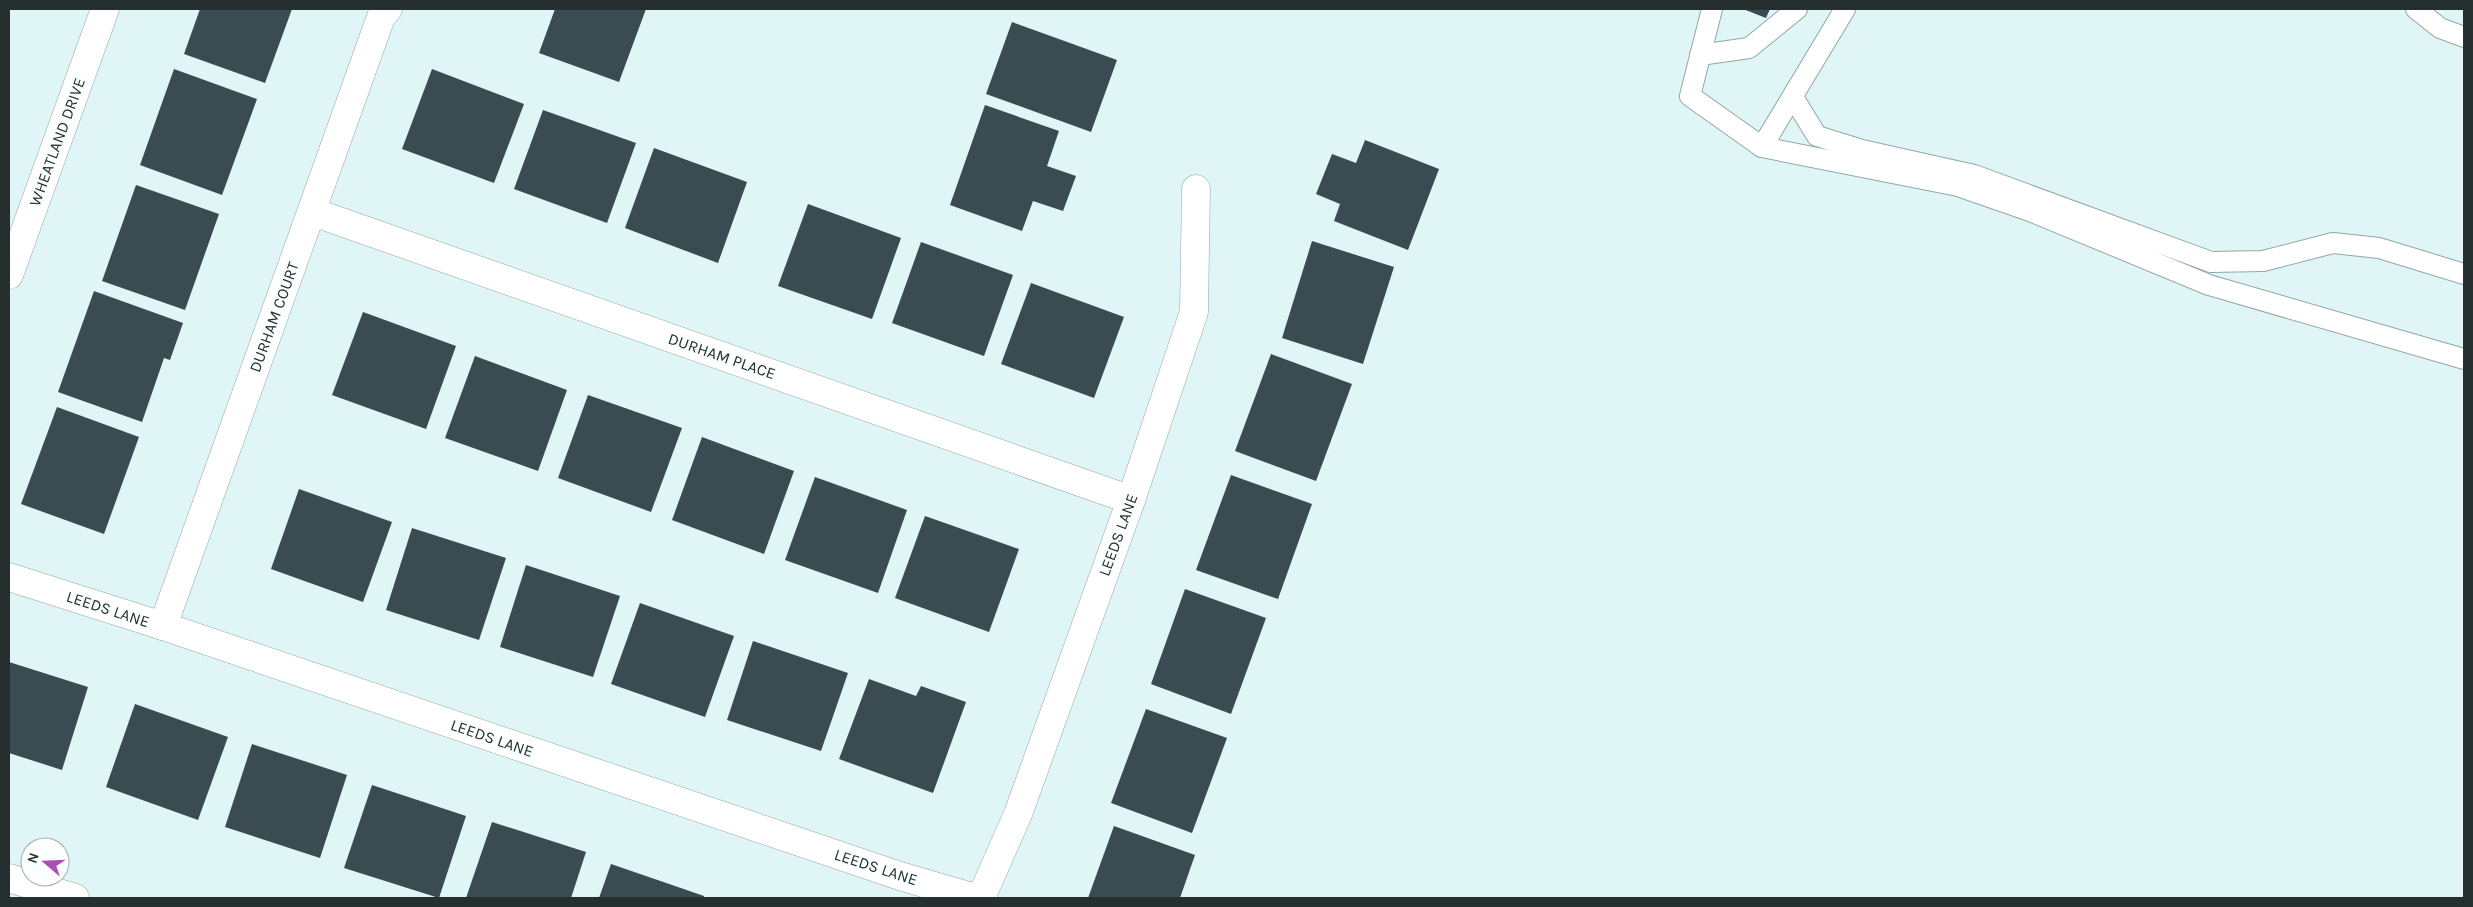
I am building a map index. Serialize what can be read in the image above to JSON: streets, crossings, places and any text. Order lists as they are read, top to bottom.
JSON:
{
  "streets": {
    "street": [
      "WHEATLAND DRIVE",
      "DURHAM COURT",
      "DURHAM PLACE",
      "LEEDS LANE"
    ]
  },
  "crossings": [
    ["DURHAM COURT", "DURHAM PLACE"],
    ["DURHAM COURT", "LEEDS LANE"],
    ["DURHAM PLACE", "LEEDS LANE"]
  ],
  "north": "left"
}
